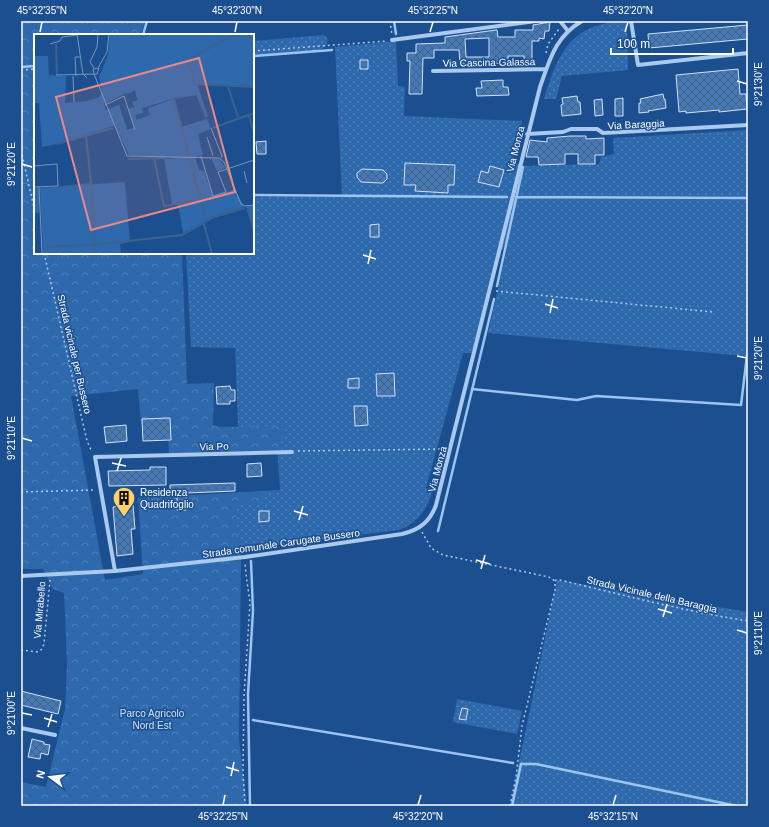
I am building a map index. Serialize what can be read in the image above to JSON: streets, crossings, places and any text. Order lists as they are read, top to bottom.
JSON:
{
  "streets": {
    "street": [
      "Via Cascina Galassa",
      "Via Baraggia",
      "Via Monza",
      "Via Po",
      "Strada comunale Carugate Bussero",
      "Via Mirabello"
    ],
    "path": ["Strada vicinale per Bussero", "Strada Vicinale della Baraggia"]
  },
  "crossings": [
    ["Via Cascina Galassa", "Via Monza"],
    ["Via Baraggia", "Via Monza"],
    ["Via Monza", "Strada comunale Carugate Bussero"],
    ["Via Monza", "Strada Vicinale della Baraggia"],
    ["Strada vicinale per Bussero", "Via Po"],
    ["Strada comunale Carugate Bussero", "Strada Vicinale della Baraggia"],
    ["Strada comunale Carugate Bussero", "Via Mirabello"]
  ],
  "parks": ["Parco Agricolo Nord Est"],
  "places": {
    "building": ["Residenza Quadrifoglio"]
  },
  "scale_bar": "100 m",
  "north": "left",
  "coordinates": [
    "45°32'35\"N",
    "45°32'30\"N",
    "45°32'25\"N",
    "45°32'20\"N",
    "9°21'30\"E",
    "9°21'20\"E",
    "9°21'10\"E",
    "9°21'00\"E",
    "45°32'15\"N"
  ]
}
